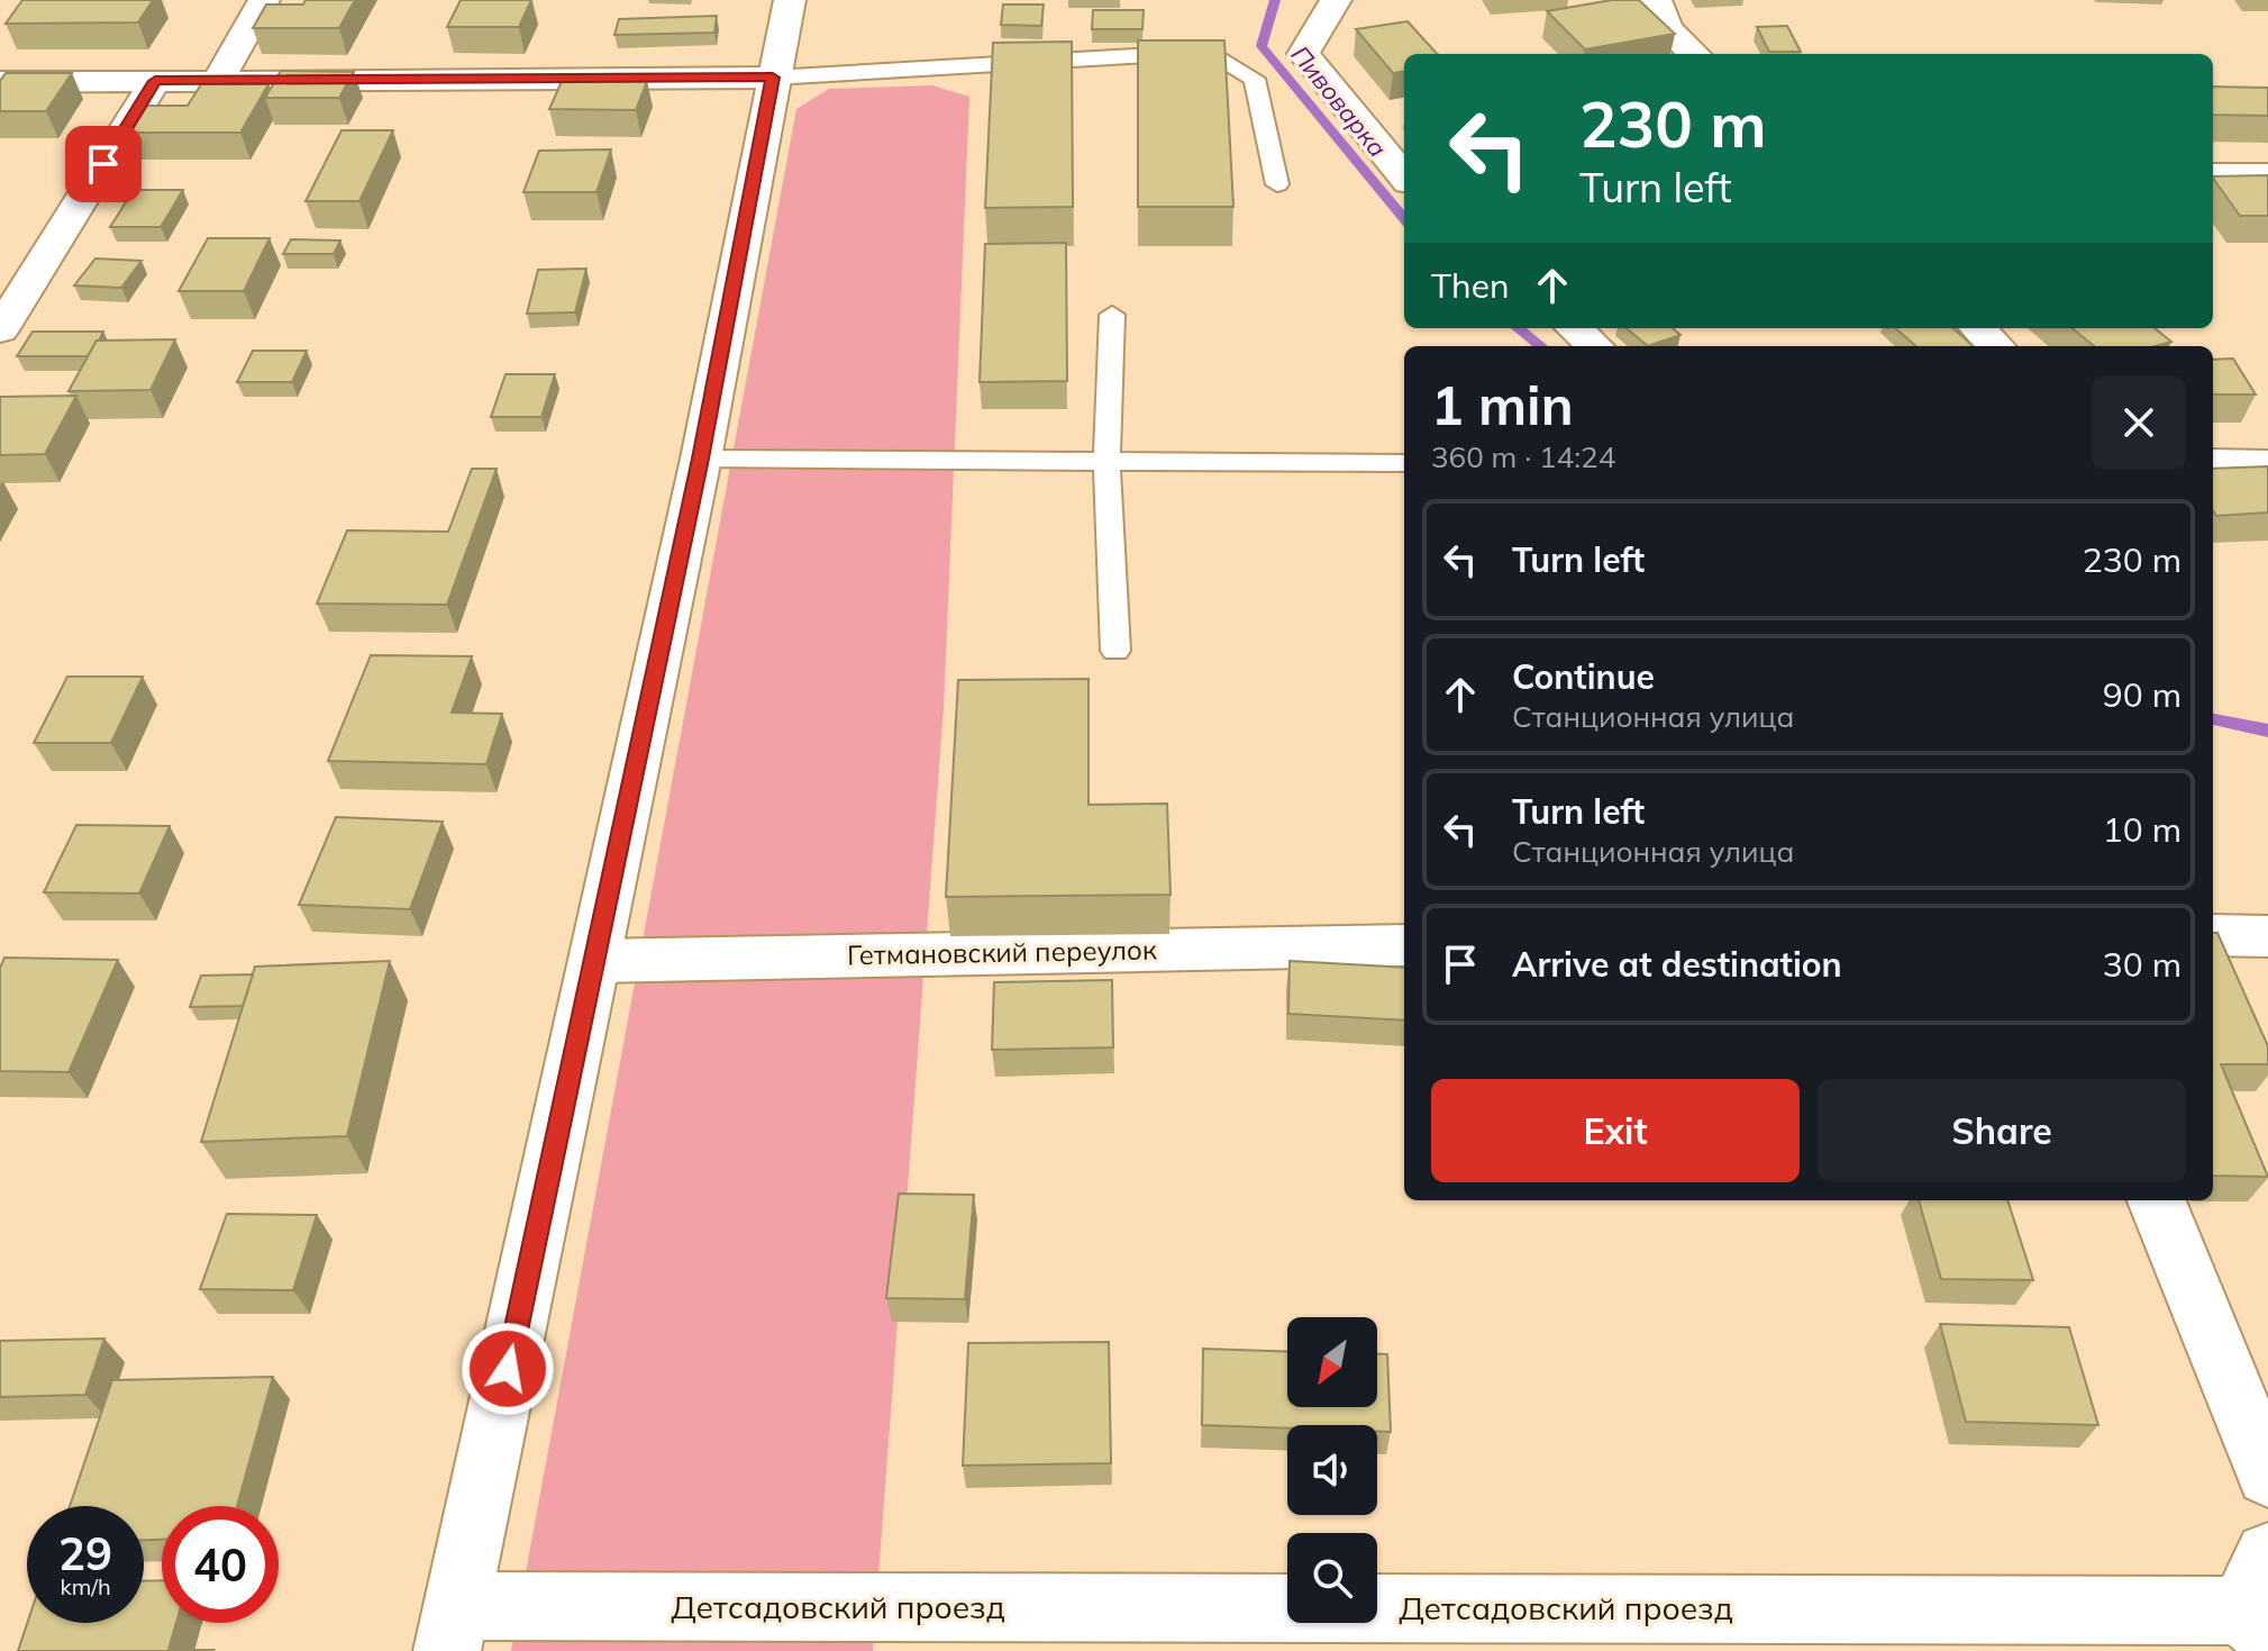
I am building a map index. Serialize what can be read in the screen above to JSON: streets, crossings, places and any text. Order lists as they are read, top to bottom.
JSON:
{
  "streets": {
    "street": ["Гетмановский переулок", "Детсадовский проезд"]
  },
  "water": ["Пивоварка"],
  "north": "bottom left",
  "page": {
    "turn": ["230 m", "Turn left"],
    "then": "Then",
    "heading": ["1 min", "360 m · 14:24"],
    "list": [
      {
        "name": "Turn left",
        "value": "230 m"
      },
      {
        "name": "Continue",
        "note": "Станционная улица",
        "value": "90 m"
      },
      {
        "name": "Turn left",
        "note": "Станционная улица",
        "value": "10 m"
      },
      {
        "name": "Arrive at destination",
        "value": "30 m"
      }
    ],
    "buttons": ["Exit", "Share"],
    "speed": "29 km/h",
    "limit": "40"
  }
}
